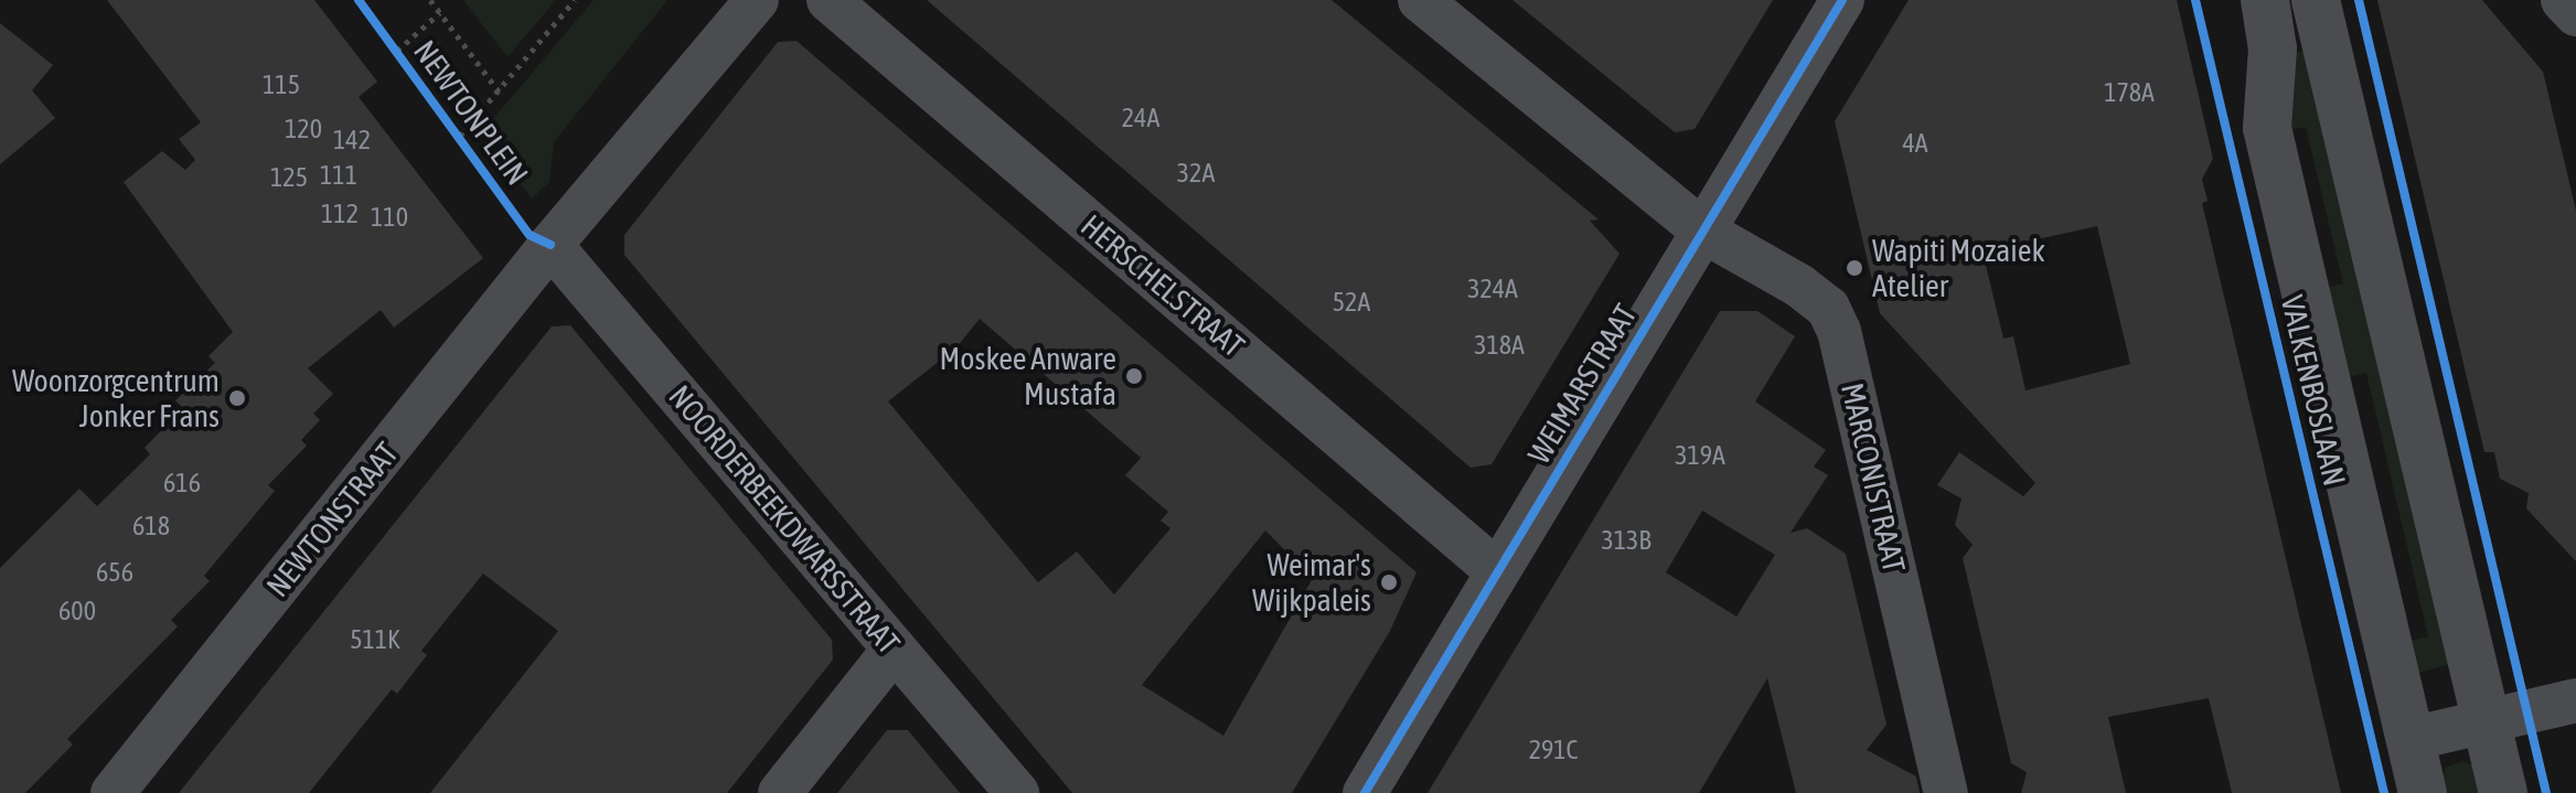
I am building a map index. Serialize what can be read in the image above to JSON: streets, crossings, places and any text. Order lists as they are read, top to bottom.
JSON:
{
  "streets": {
    "street": [
      "HERSCHELSTRAAT",
      "WEIMARSTRAAT",
      "VALKENBOSLAAN",
      "MARCONISTRAAT",
      "NEWTONSTRAAT",
      "NOORDERBEEKDWARSSTRAAT"
    ],
    "cycle path": ["NEWTONPLEIN"]
  },
  "crossings": [
    ["HERSCHELSTRAAT", "WEIMARSTRAAT"],
    ["WEIMARSTRAAT", "MARCONISTRAAT"],
    ["NEWTONSTRAAT", "NOORDERBEEKDWARSSTRAAT"]
  ],
  "places": [
    "Wapiti Mozaiek Atelier",
    "Moskee Anware Mustafa",
    "Woonzorgcentrum Jonker Frans",
    "Weimar's Wijkpaleis"
  ],
  "house_numbers": [
    "115",
    "178A",
    "24A",
    "120",
    "142",
    "4A",
    "32A",
    "111",
    "125",
    "112",
    "110",
    "324A",
    "52A",
    "318A",
    "319A",
    "616",
    "618",
    "313B",
    "656",
    "600",
    "511K",
    "291C"
  ]
}
